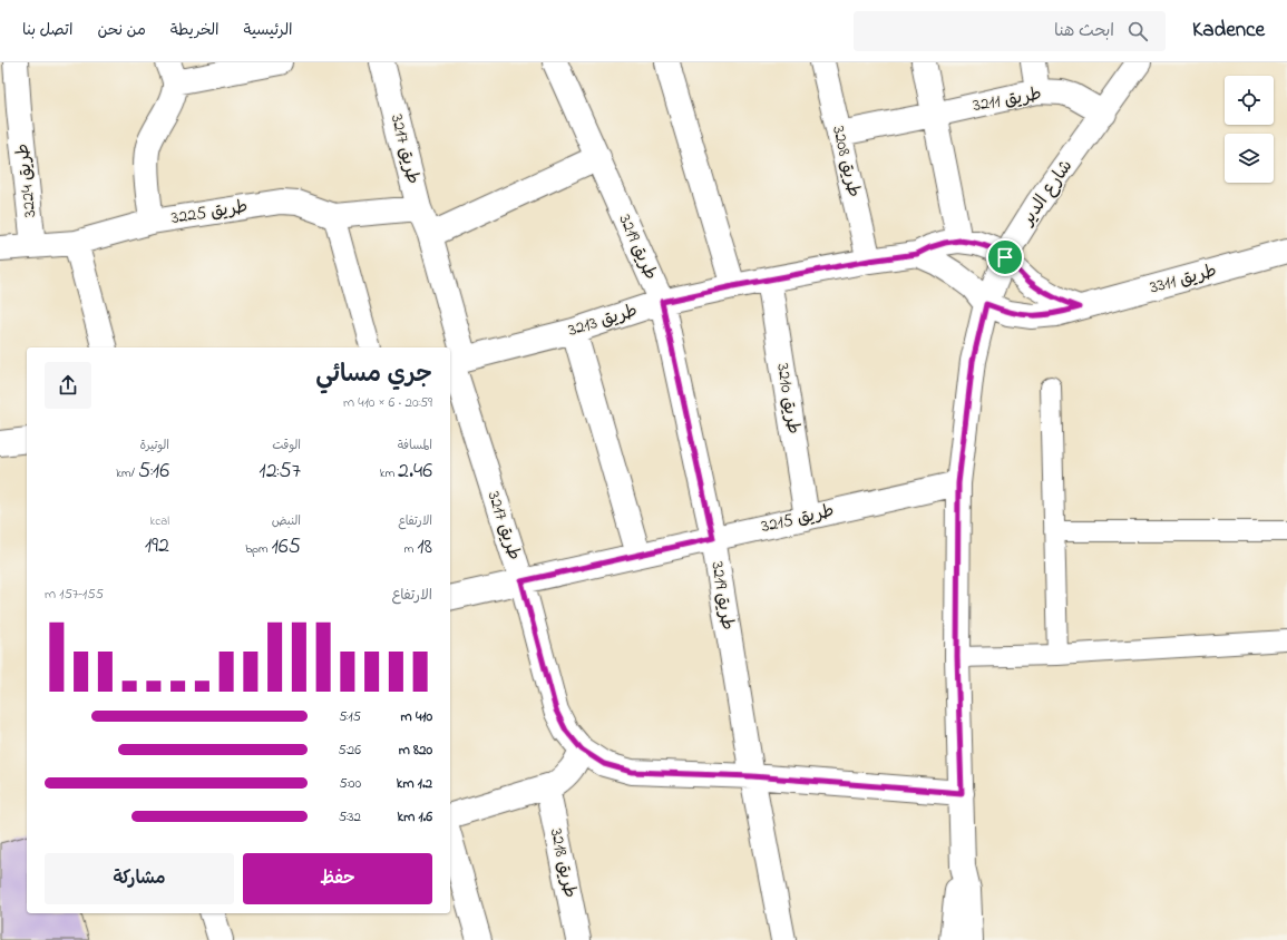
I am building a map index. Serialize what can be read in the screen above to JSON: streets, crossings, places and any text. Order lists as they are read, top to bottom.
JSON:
{
  "streets": {
    "street": [
      "طريق 3211",
      "طريق 3217",
      "طريق 3208",
      "طريق 3224",
      "شارع الدير",
      "طريق 3225",
      "طريق 3219",
      "طريق 3311",
      "طريق 3213",
      "طريق 3210",
      "طريق 3215",
      "طريق 3218"
    ]
  },
  "crossings": [
    ["طريق 3211", "طريق 3208"],
    ["طريق 3211", "شارع الدير"],
    ["طريق 3217", "شارع الدير"],
    ["طريق 3217", "طريق 3225"],
    ["طريق 3217", "طريق 3219"],
    ["طريق 3217", "طريق 3213"],
    ["طريق 3217", "طريق 3215"],
    ["طريق 3208", "طريق 3213"],
    ["طريق 3224", "طريق 3225"],
    ["شارع الدير", "طريق 3311"],
    ["شارع الدير", "طريق 3213"],
    ["شارع الدير", "طريق 3215"],
    ["طريق 3219", "طريق 3213"],
    ["طريق 3219", "طريق 3215"],
    ["طريق 3213", "طريق 3210"],
    ["طريق 3210", "طريق 3215"]
  ],
  "page": {
    "header": "Kadence",
    "search": "ابحث هنا",
    "nav": [
      "الرئيسية",
      "الخريطة",
      "من نحن",
      "اتصل بنا"
    ],
    "heading": ["جري مسائي", "20:59 · 6 × 410 m"],
    "stats": [
      ["المسافة", "2.46 km"],
      ["الوقت", "12:57"],
      ["الوتيرة", "5:16 /km"],
      ["الارتفاع", "18 m"],
      ["النبض", "165 bpm"],
      ["kcal", "192"]
    ],
    "chart": ["الارتفاع", "155–157 m"],
    "list": [
      {
        "name": "410 m",
        "note": "5:15"
      },
      {
        "name": "820 m",
        "note": "5:26"
      },
      {
        "name": "1.2 km",
        "note": "5:00"
      },
      {
        "name": "1.6 km",
        "note": "5:32"
      }
    ],
    "buttons": ["حفظ", "مشاركة"]
  }
}
